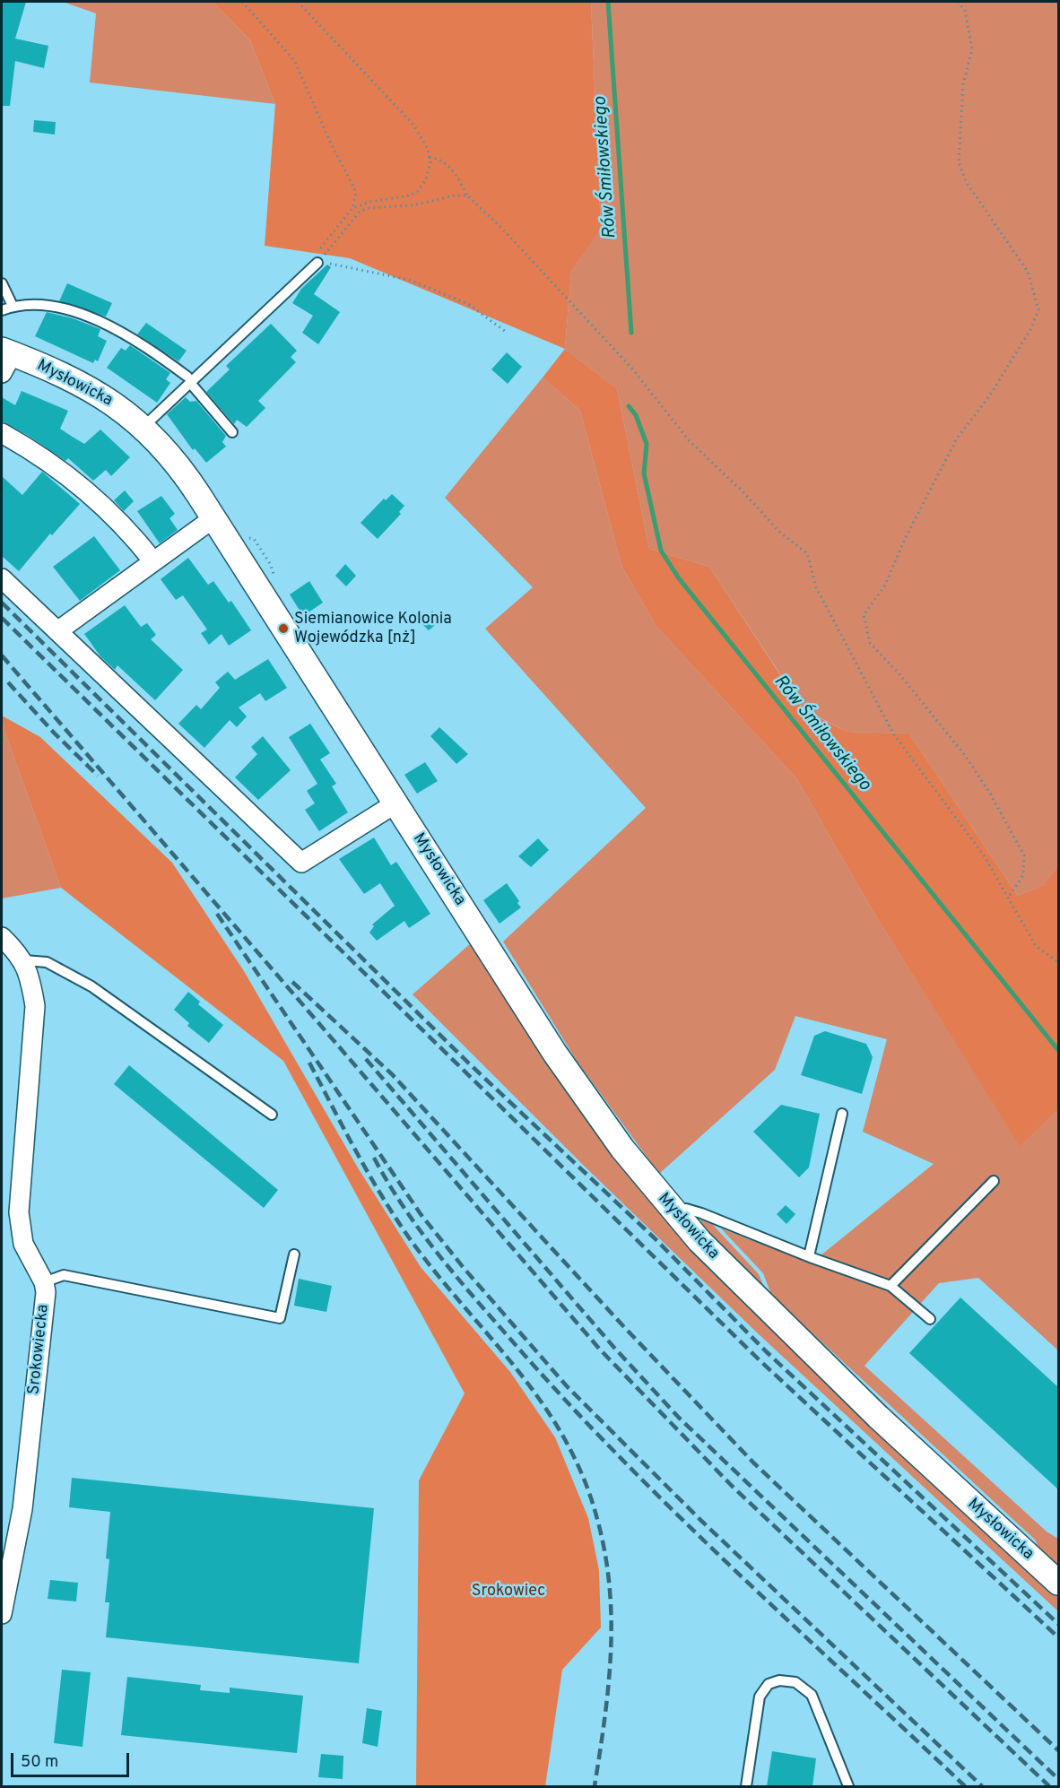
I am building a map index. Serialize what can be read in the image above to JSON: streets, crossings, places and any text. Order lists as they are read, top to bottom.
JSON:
{
  "streets": {
    "street": ["Mysłowicka", "Srokowiecka"]
  },
  "water": ["Rów Śmiłowskiego"],
  "parks": ["Srokowiec"],
  "places": ["Siemianowice Kolonia Wojewódzka [nż]"],
  "scale_bar": "50 m"
}
